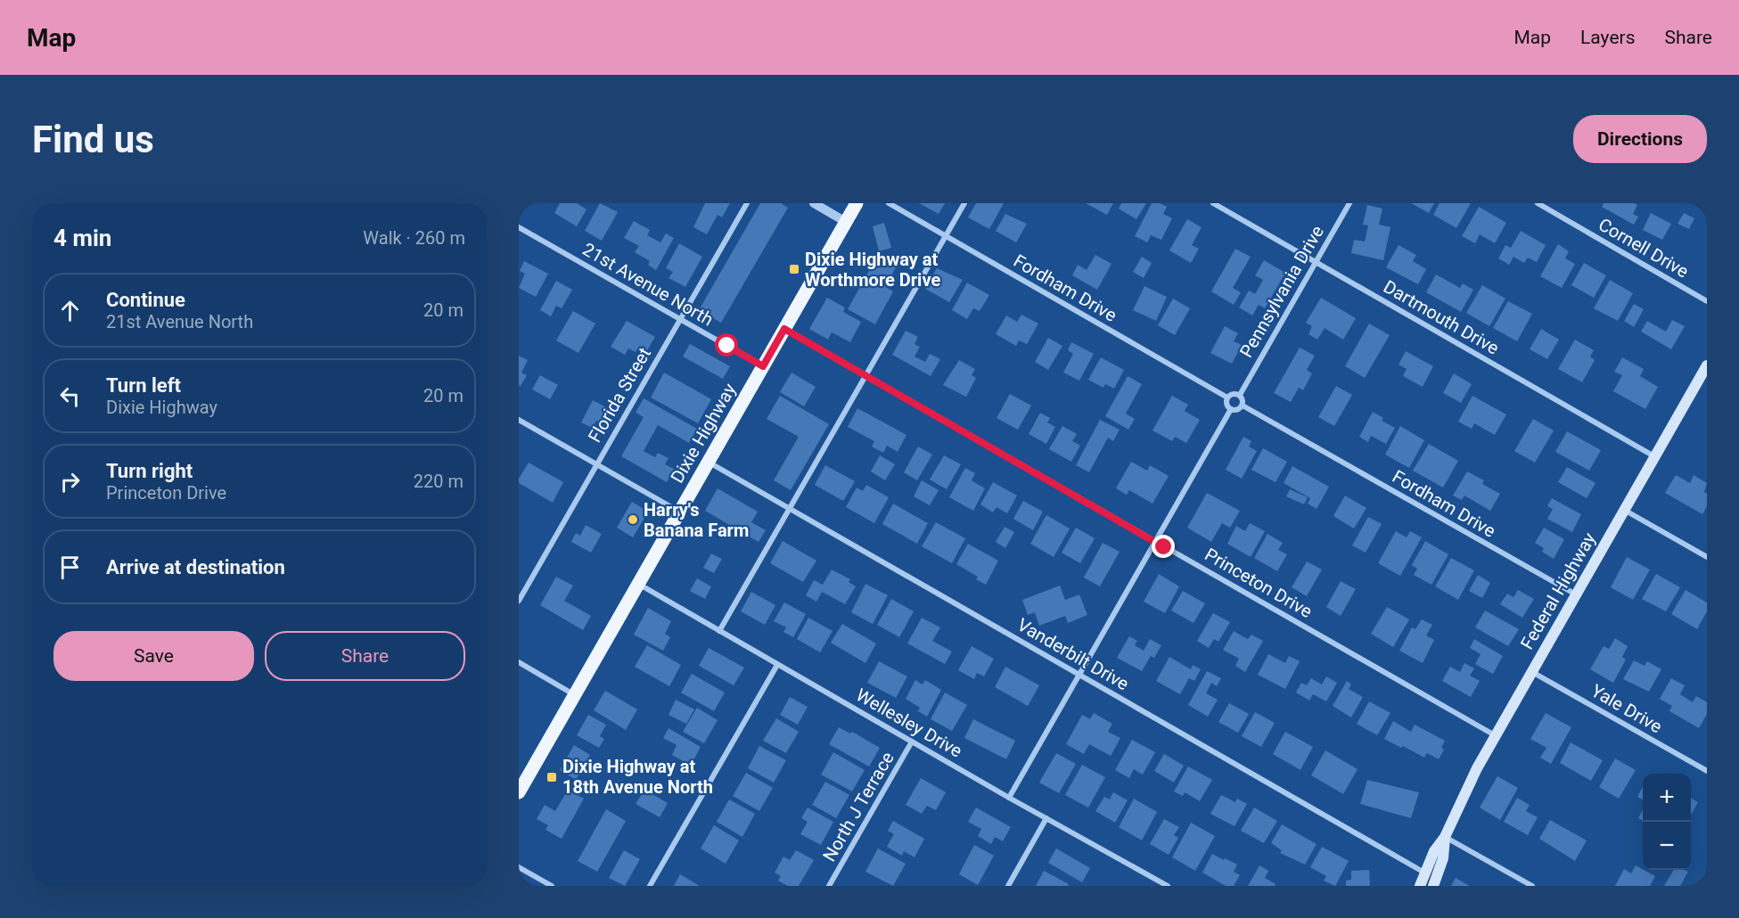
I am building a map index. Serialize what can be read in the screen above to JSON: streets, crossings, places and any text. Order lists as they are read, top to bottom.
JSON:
{
  "streets": {
    "main road": ["Dixie Highway", "Federal Highway"],
    "street": [
      "Cornell Drive",
      "21st Avenue North",
      "Fordham Drive",
      "Pennsylvania Drive",
      "Dartmouth Drive",
      "Florida Street",
      "Princeton Drive",
      "Vanderbilt Drive",
      "Yale Drive",
      "Wellesley Drive",
      "North J Terrace"
    ]
  },
  "crossings": [
    ["21st Avenue North", "Florida Street"],
    ["21st Avenue North", "Dixie Highway"],
    ["Fordham Drive", "Pennsylvania Drive"],
    ["Fordham Drive", "Federal Highway"],
    ["Pennsylvania Drive", "Dartmouth Drive"],
    ["Dartmouth Drive", "Federal Highway"],
    ["Dixie Highway", "Princeton Drive"],
    ["Dixie Highway", "Vanderbilt Drive"],
    ["Dixie Highway", "Wellesley Drive"],
    ["Princeton Drive", "Federal Highway"],
    ["Federal Highway", "Vanderbilt Drive"],
    ["Federal Highway", "Yale Drive"],
    ["Wellesley Drive", "North J Terrace"]
  ],
  "places": {
    "transit": ["Dixie Highway at Worthmore Drive", "Dixie Highway at 18th Avenue North"],
    "other": ["Harry's Banana Farm"]
  },
  "page": {
    "header": "Map",
    "nav": ["Map", "Layers", "Share"],
    "buttons": [
      "Directions",
      ["Save", "Share"]
    ],
    "title": "Find us",
    "heading": ["4 min", "Walk · 260 m"],
    "list": [
      ["Continue", "21st Avenue North", "20 m"],
      ["Turn left", "Dixie Highway", "20 m"],
      ["Turn right", "Princeton Drive", "220 m"],
      "Arrive at destination"
    ],
    "map_buttons": ["+", "−"]
  }
}
